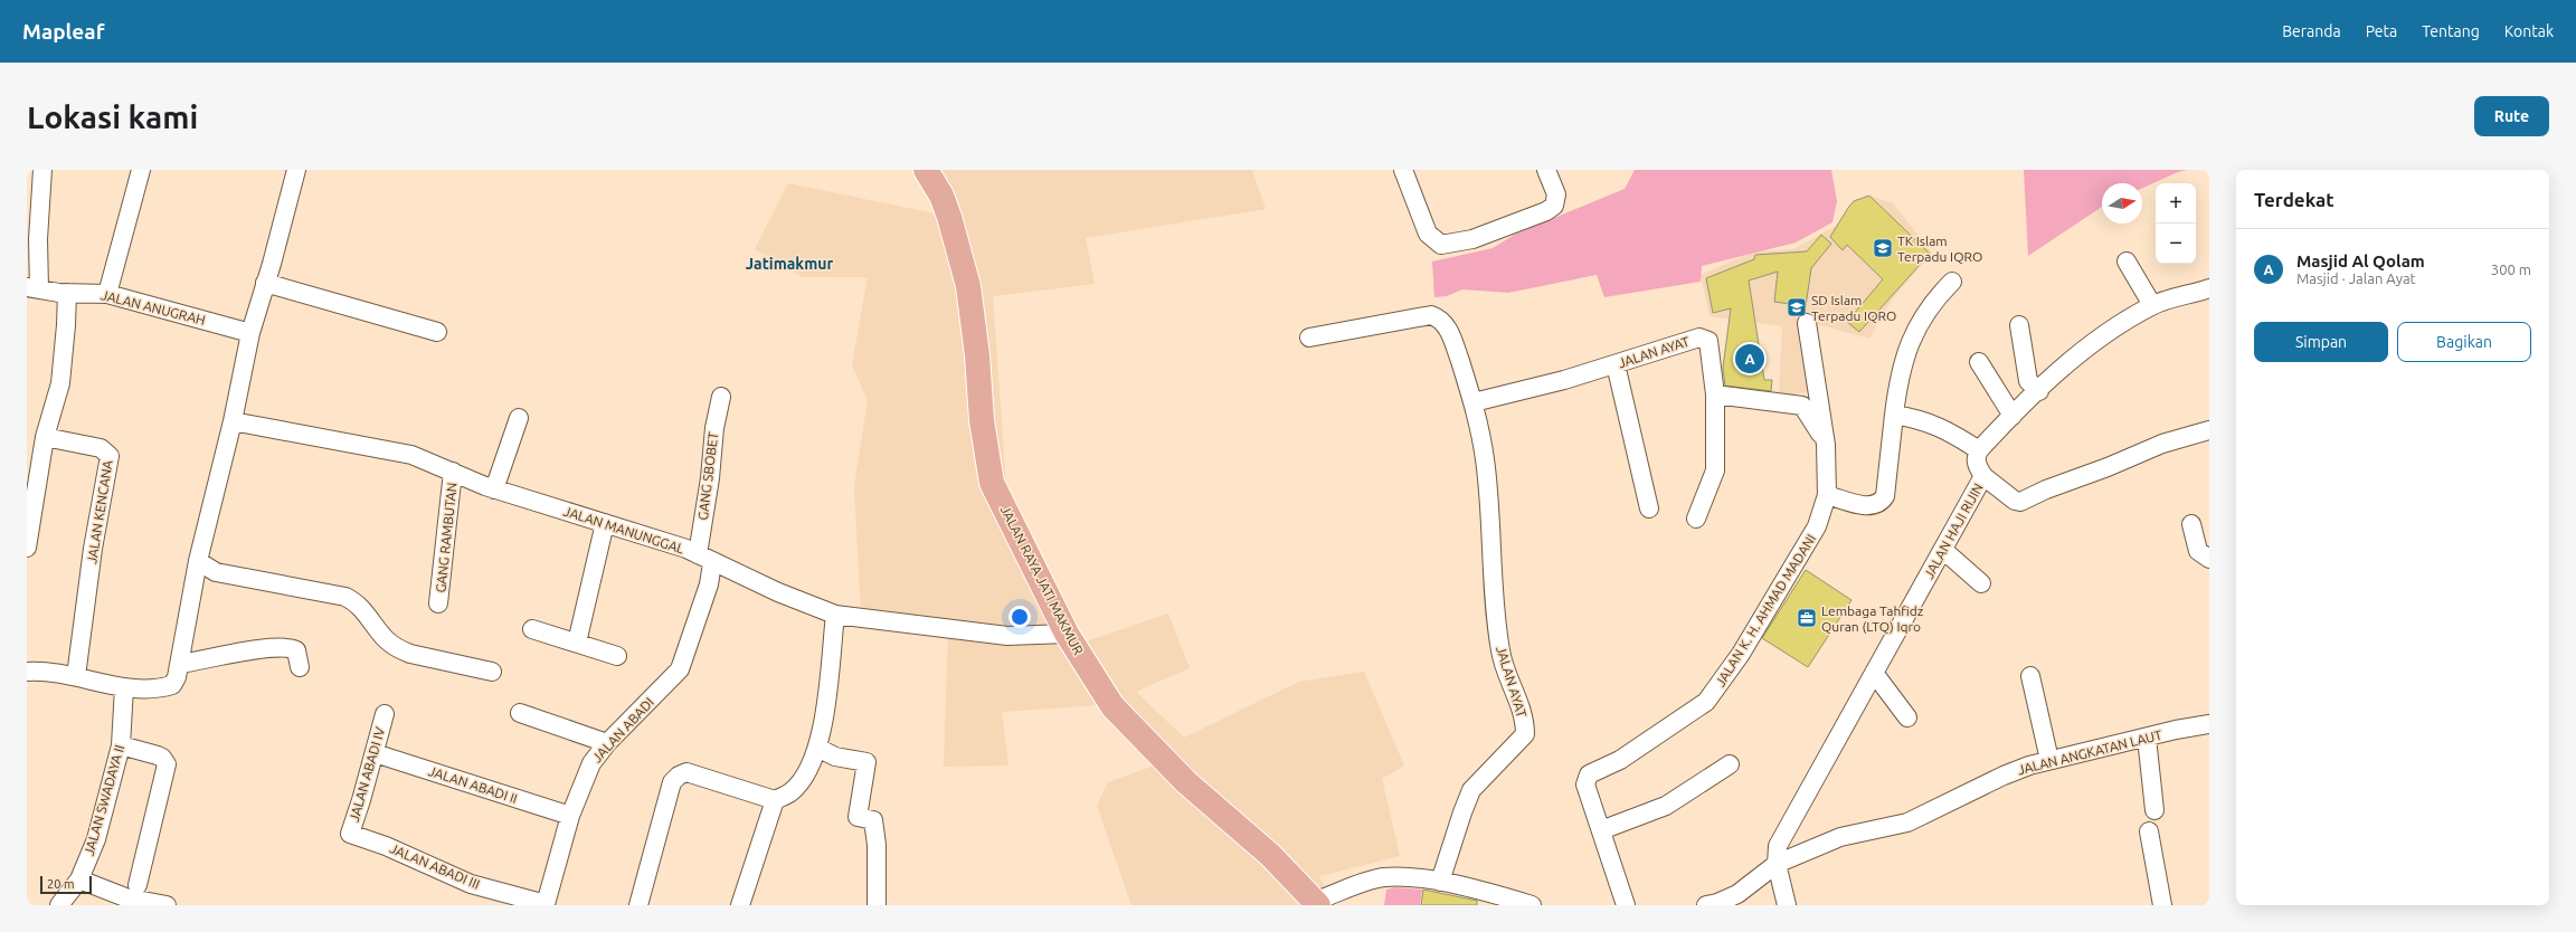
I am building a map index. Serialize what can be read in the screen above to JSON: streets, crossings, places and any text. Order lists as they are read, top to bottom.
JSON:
{
  "streets": {
    "main road": ["JALAN RAYA JATI MAKMUR"],
    "street": [
      "JALAN ANUGRAH",
      "JALAN AYAT",
      "GANG SBOBET",
      "JALAN KENCANA",
      "JALAN MANUNGGAL",
      "JALAN HAJI RIJIN",
      "GANG RAMBUTAN",
      "JALAN K. H. AHMAD MADANI",
      "JALAN ABADI",
      "JALAN ANGKATAN LAUT",
      "JALAN ABADI IV",
      "JALAN ABADI II",
      "JALAN SWADAYA II",
      "JALAN ABADI III"
    ]
  },
  "crossings": [
    ["GANG SBOBET", "JALAN MANUNGGAL"],
    ["GANG SBOBET", "JALAN ABADI"],
    ["JALAN MANUNGGAL", "GANG RAMBUTAN"],
    ["JALAN MANUNGGAL", "JALAN RAYA JATI MAKMUR"],
    ["JALAN MANUNGGAL", "JALAN ABADI"],
    ["JALAN HAJI RIJIN", "JALAN ANGKATAN LAUT"],
    ["JALAN ABADI", "JALAN ABADI II"],
    ["JALAN ABADI", "JALAN ABADI III"],
    ["JALAN ABADI IV", "JALAN ABADI II"],
    ["JALAN ABADI IV", "JALAN ABADI III"]
  ],
  "districts": ["Jatimakmur"],
  "places": {
    "school or university": ["TK Islam Terpadu IQRO", "SD Islam Terpadu IQRO"],
    "office": ["Lembaga Tahfidz Quran (LTQ) Iqro"]
  },
  "scale_bar": "20 m",
  "north": "right",
  "page": {
    "header": "Mapleaf",
    "nav": [
      "Beranda",
      "Peta",
      "Tentang",
      "Kontak"
    ],
    "buttons": [
      "Rute",
      ["Simpan", "Bagikan"]
    ],
    "title": "Lokasi kami",
    "heading": "Terdekat",
    "map_buttons": ["+", "−"],
    "list": [
      {
        "mark": "A",
        "name": "Masjid Al Qolam",
        "note": "Masjid · Jalan Ayat",
        "value": "300 m"
      }
    ],
    "pins": "A",
    "scale": "20 m"
  }
}
